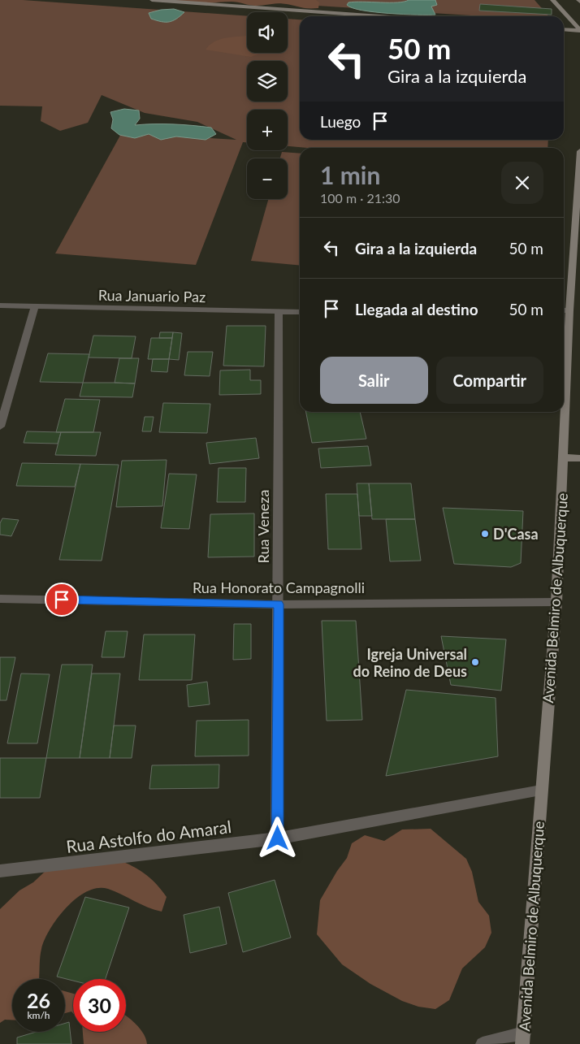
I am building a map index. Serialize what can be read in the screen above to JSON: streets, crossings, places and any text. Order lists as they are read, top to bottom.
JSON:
{
  "streets": {
    "main road": ["Avenida Belmiro de Albuquerque"],
    "street": [
      "Rua Januario Paz",
      "Rua Veneza",
      "Rua Honorato Campagnolli",
      "Rua Astolfo do Amaral"
    ]
  },
  "crossings": [
    ["Rua Januario Paz", "Rua Veneza"],
    ["Rua Veneza", "Rua Honorato Campagnolli"],
    ["Rua Veneza", "Rua Astolfo do Amaral"],
    ["Rua Honorato Campagnolli", "Avenida Belmiro de Albuquerque"],
    ["Avenida Belmiro de Albuquerque", "Rua Astolfo do Amaral"]
  ],
  "places": ["D'Casa", "Igreja Universal do Reino de Deus"],
  "page": {
    "map_buttons": ["+", "−"],
    "turn": ["50 m", "Gira a la izquierda"],
    "then": "Luego",
    "heading": ["1 min", "100 m · 21:30"],
    "list": [
      {
        "name": "Gira a la izquierda",
        "value": "50 m"
      },
      {
        "name": "Llegada al destino",
        "value": "50 m"
      }
    ],
    "buttons": ["Salir", "Compartir"],
    "speed": "26 km/h",
    "limit": "30"
  }
}
